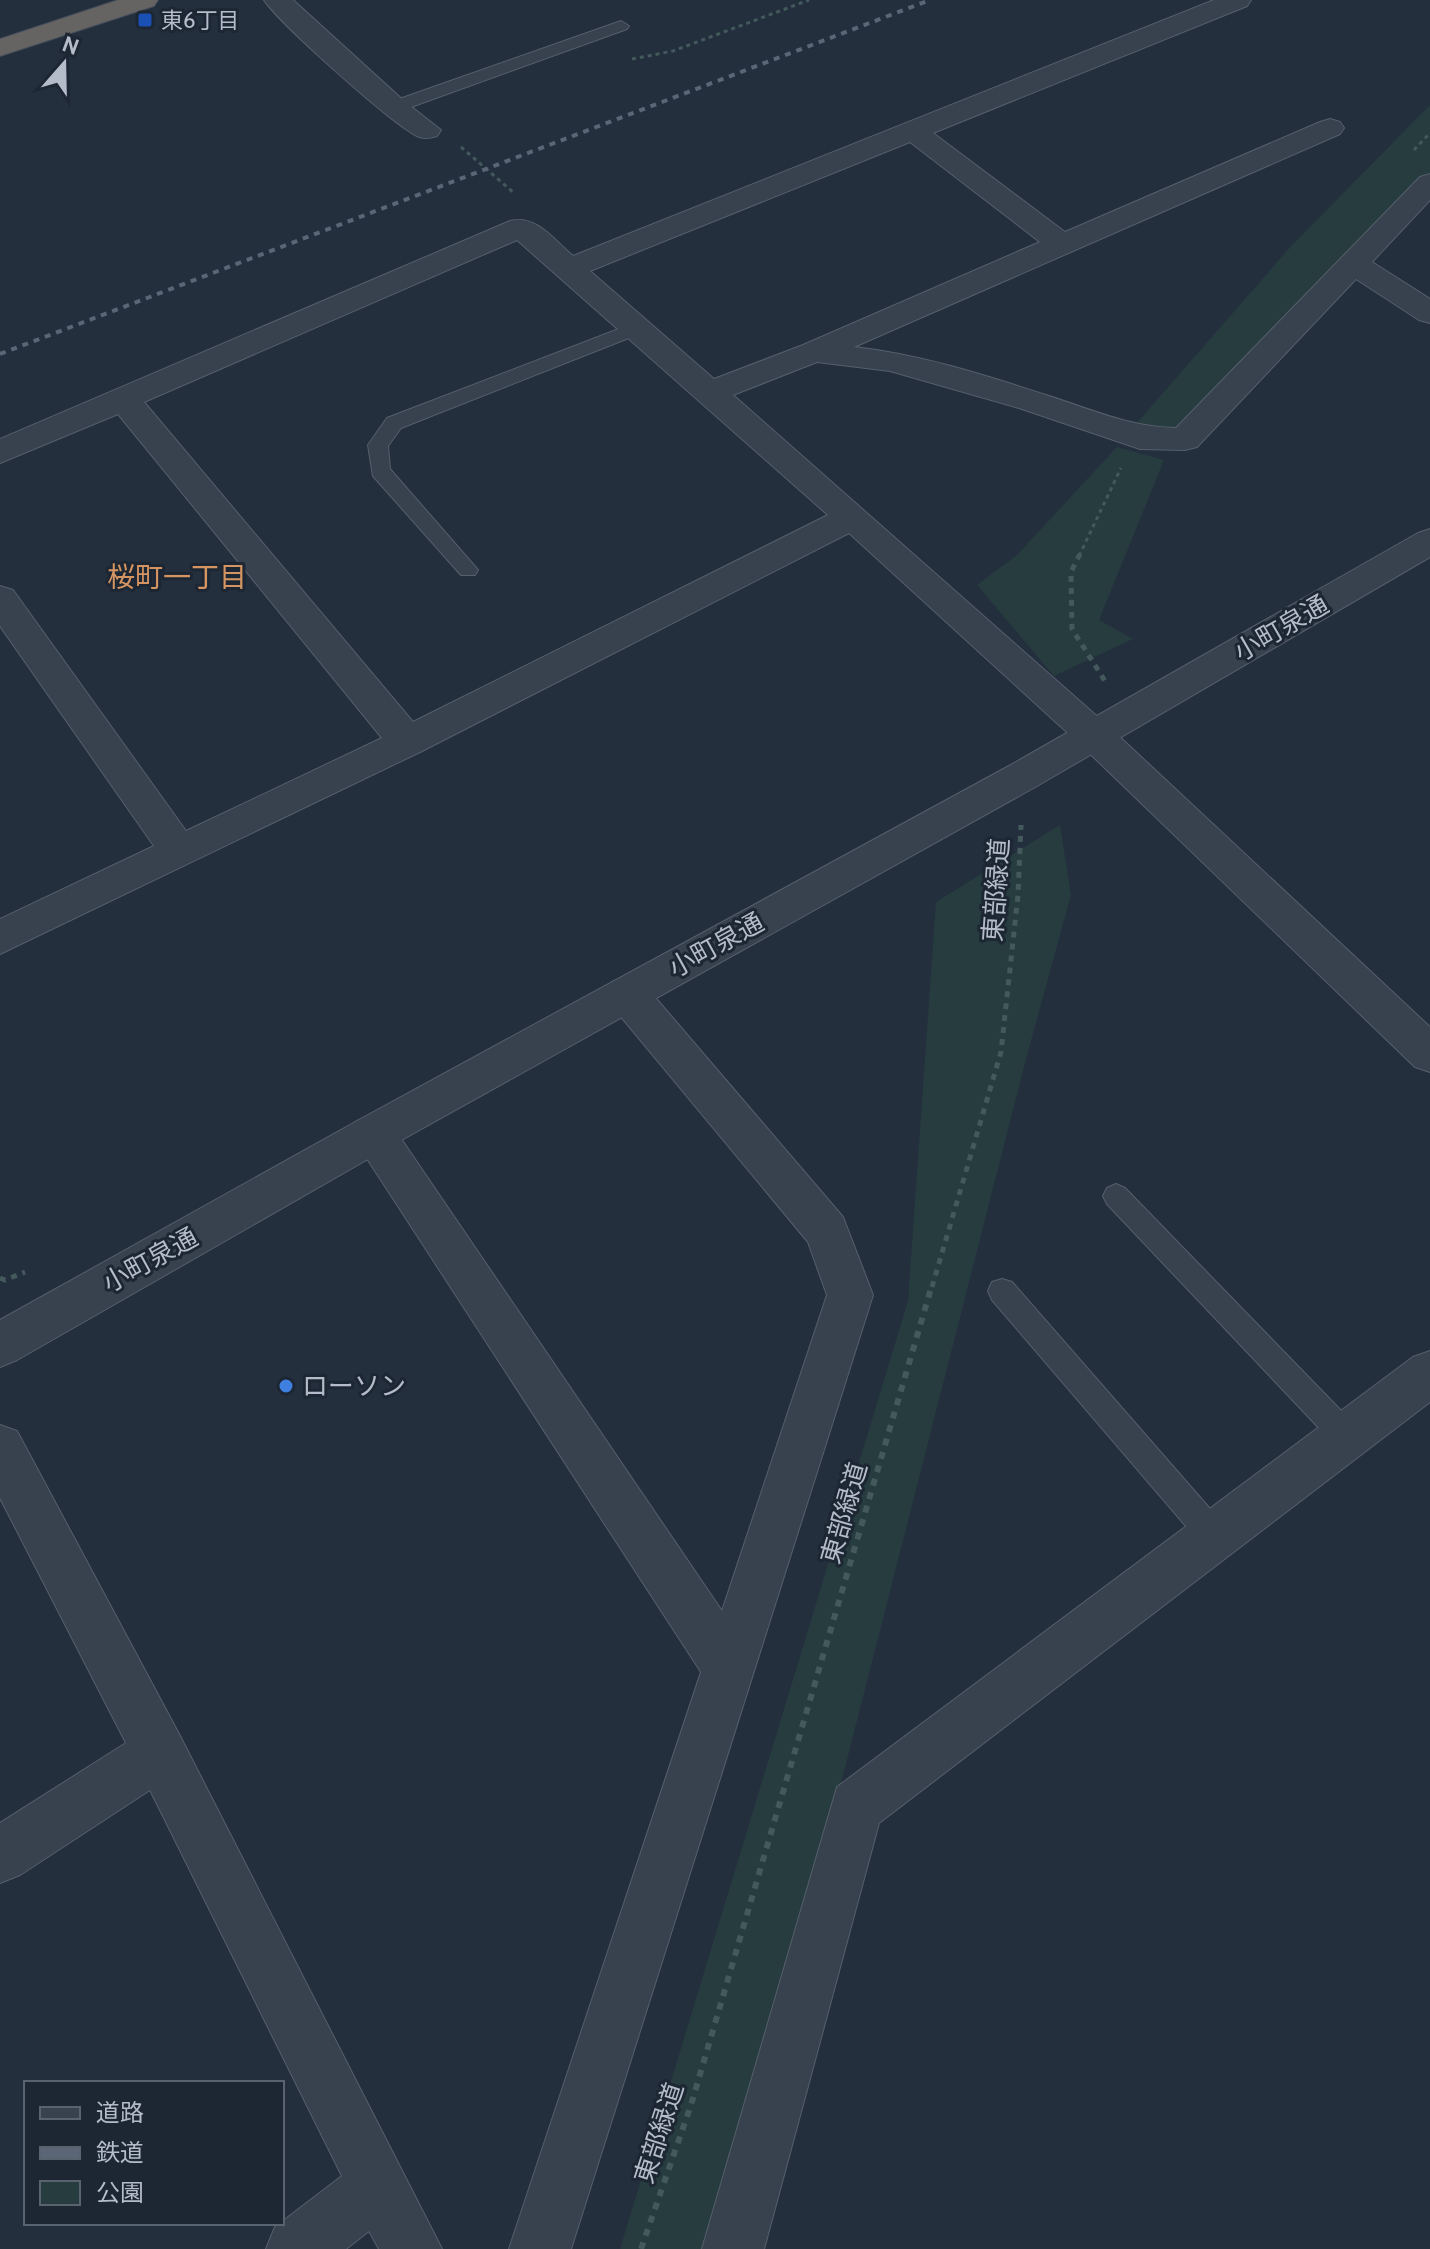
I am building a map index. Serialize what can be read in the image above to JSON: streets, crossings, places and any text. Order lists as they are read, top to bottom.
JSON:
{
  "streets": {
    "street": ["小町泉通"],
    "path": ["東部緑道"]
  },
  "crossings": [
    ["小町泉通", "東部緑道"]
  ],
  "districts": ["桜町一丁目"],
  "places": {
    "transit": ["東6丁目"],
    "other": ["ローソン"]
  },
  "legend": ["道路", "鉄道", "公園"],
  "north": "top"
}
